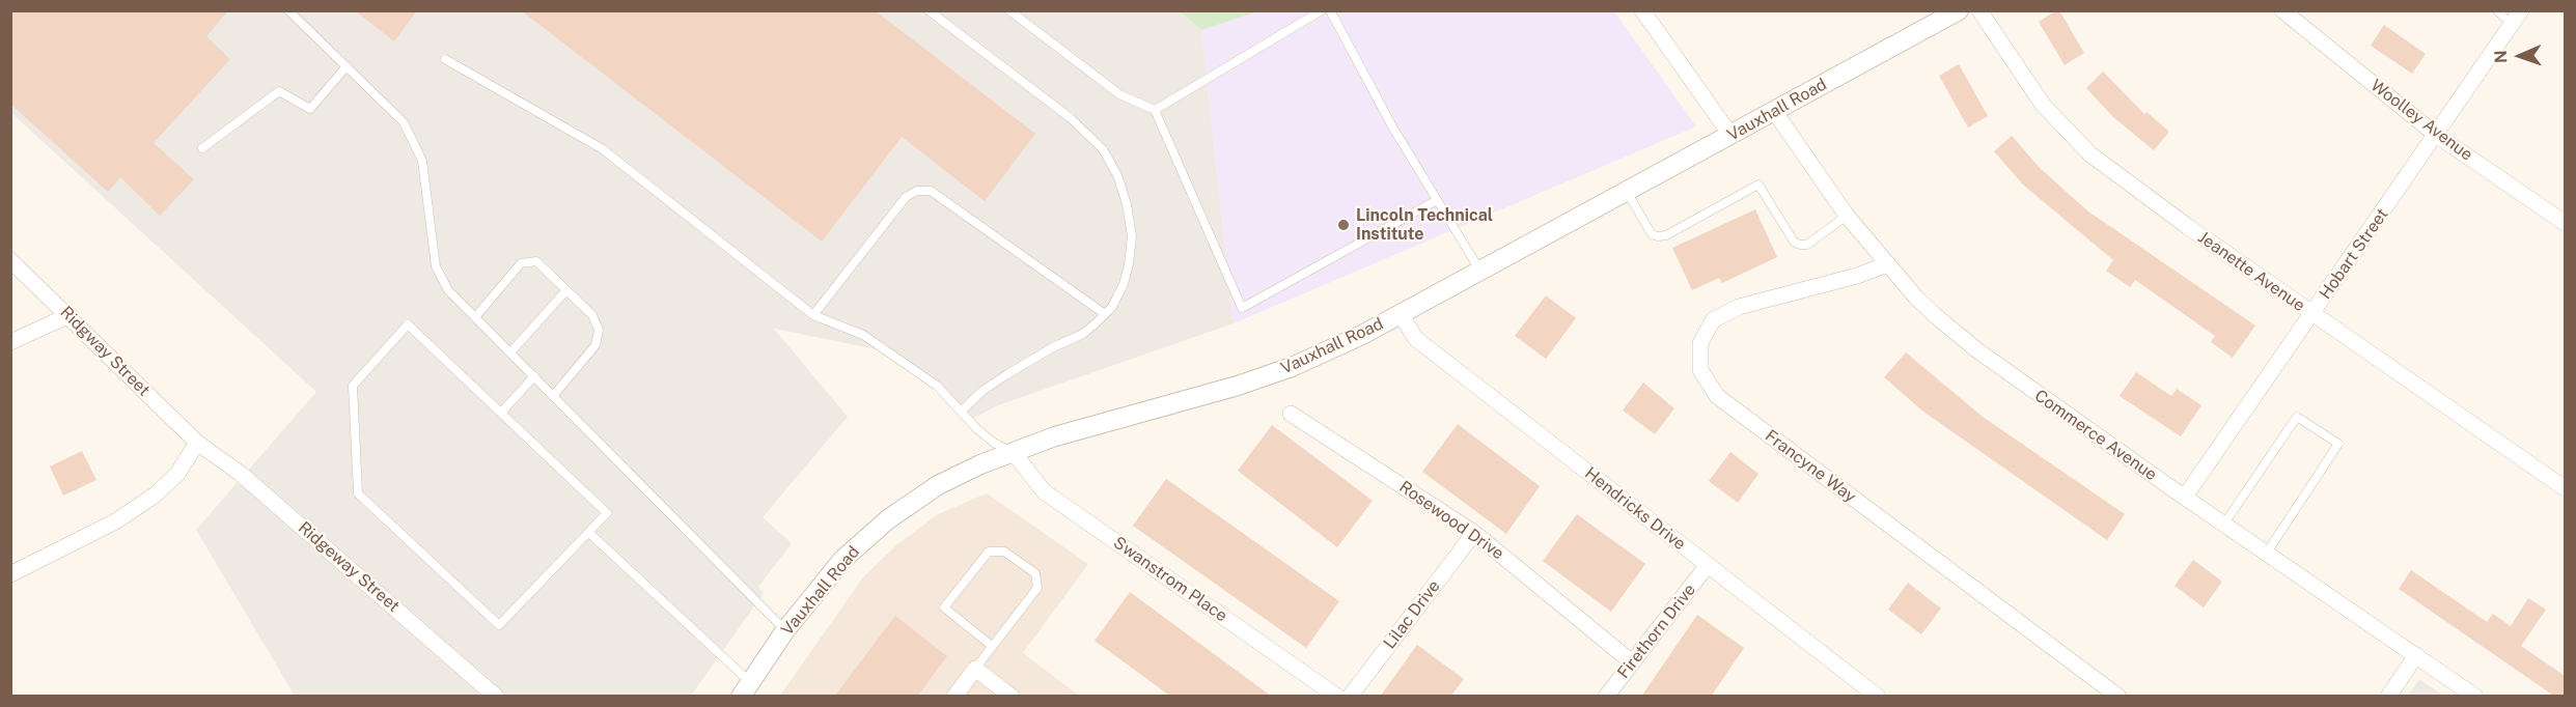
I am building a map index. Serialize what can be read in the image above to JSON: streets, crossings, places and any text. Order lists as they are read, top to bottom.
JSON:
{
  "streets": {
    "street": [
      "Vauxhall Road",
      "Woolley Avenue",
      "Hobart Street",
      "Jeanette Avenue",
      "Ridgway Street",
      "Commerce Avenue",
      "Francyne Way",
      "Hendricks Drive",
      "Rosewood Drive",
      "Ridgeway Street",
      "Swanstrom Place",
      "Lilac Drive",
      "Firethorn Drive"
    ]
  },
  "crossings": [
    ["Vauxhall Road", "Commerce Avenue"],
    ["Vauxhall Road", "Hendricks Drive"],
    ["Vauxhall Road", "Swanstrom Place"],
    ["Woolley Avenue", "Hobart Street"],
    ["Hobart Street", "Jeanette Avenue"],
    ["Hobart Street", "Commerce Avenue"],
    ["Ridgway Street", "Ridgeway Street"],
    ["Commerce Avenue", "Francyne Way"],
    ["Hendricks Drive", "Firethorn Drive"],
    ["Rosewood Drive", "Lilac Drive"],
    ["Rosewood Drive", "Firethorn Drive"]
  ],
  "places": ["Lincoln Technical Institute"],
  "north": "left"
}
